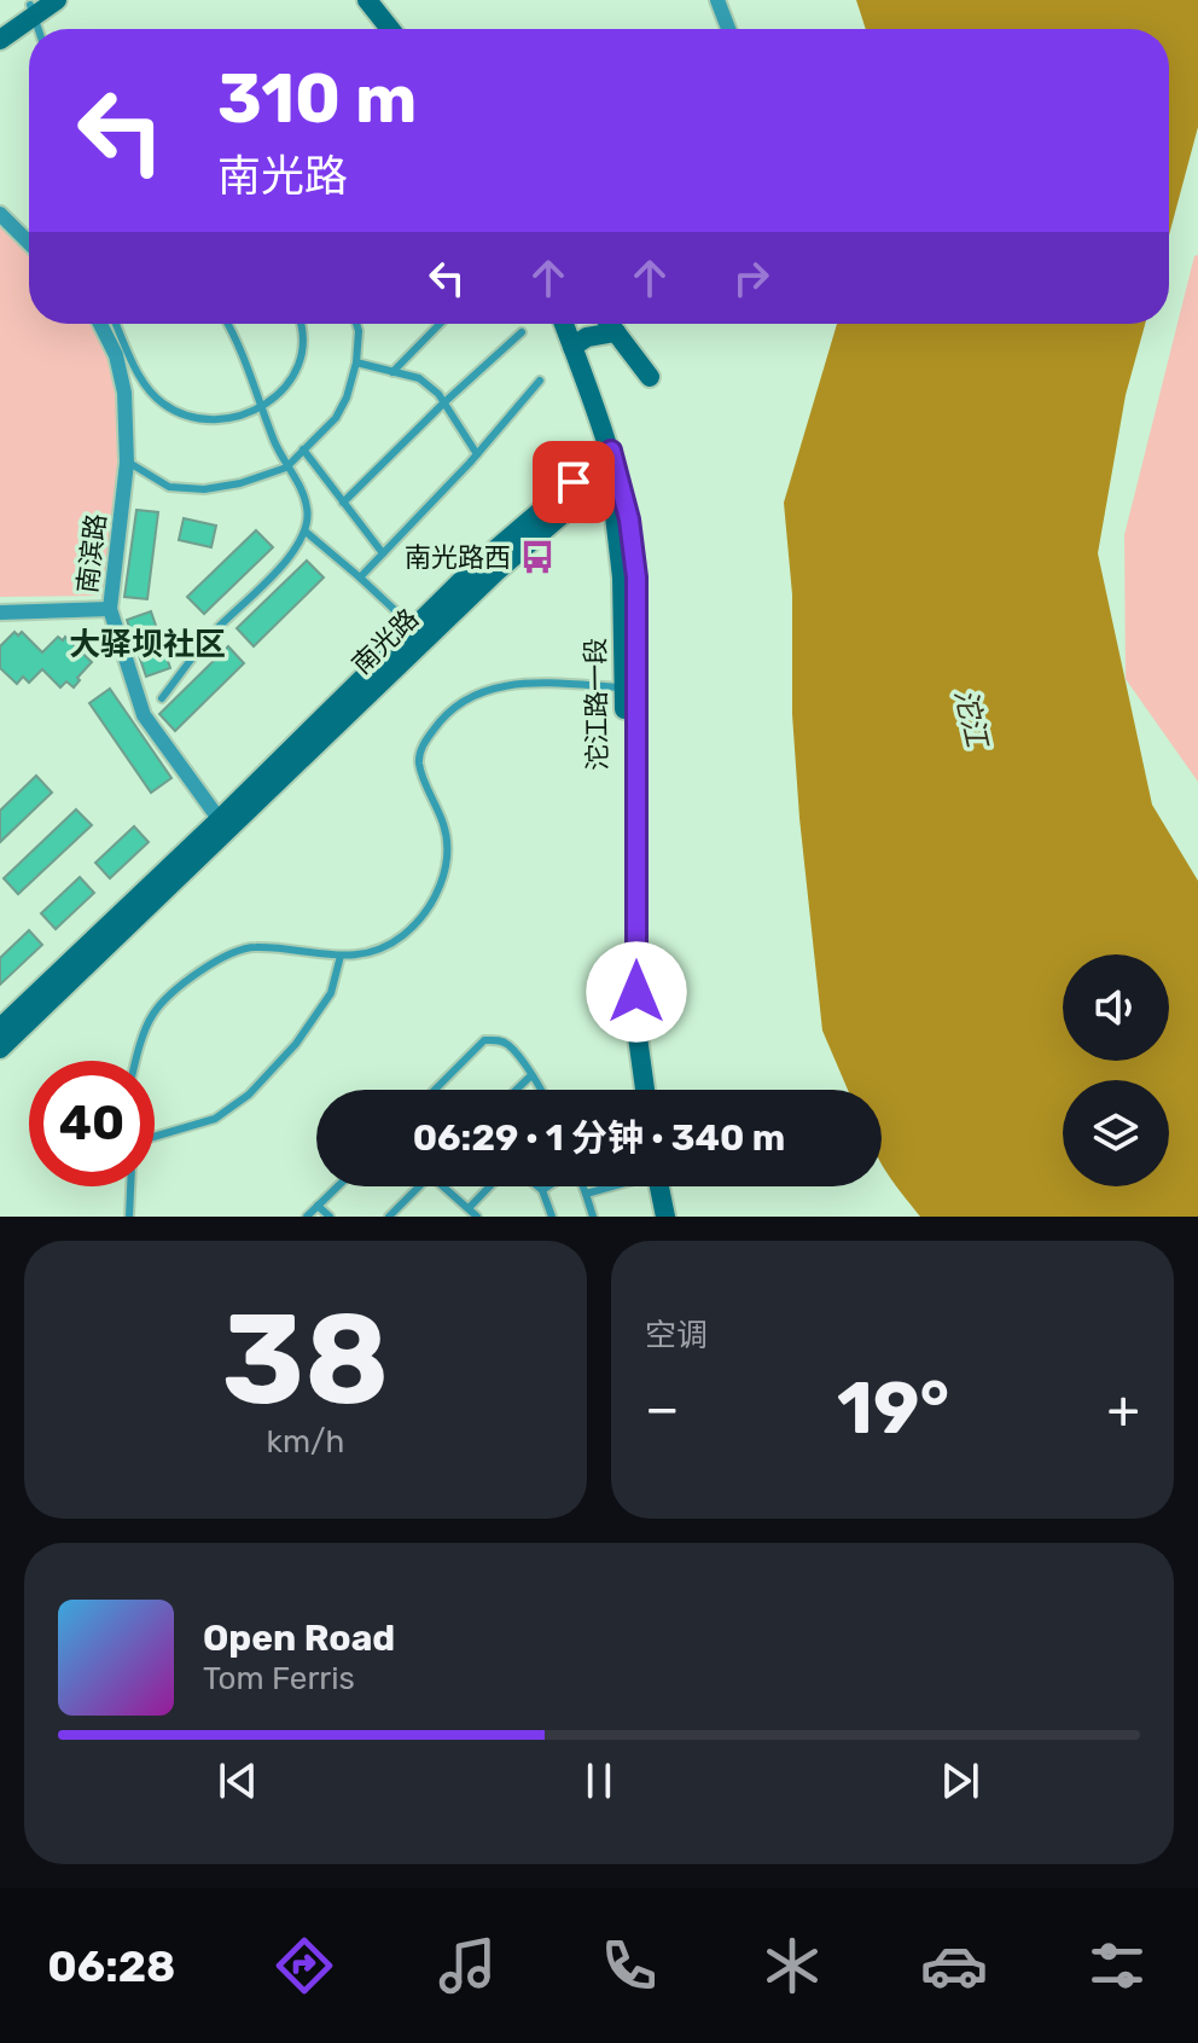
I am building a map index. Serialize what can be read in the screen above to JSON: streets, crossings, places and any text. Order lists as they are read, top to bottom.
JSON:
{
  "streets": {
    "street": ["南滨路", "南光路", "沱江路一段"]
  },
  "crossings": [
    ["南滨路", "南光路"],
    ["南光路", "沱江路一段"]
  ],
  "districts": ["大驿坝社区"],
  "water": ["沱江"],
  "places": {
    "bus stop": ["南光路西"]
  },
  "page": {
    "turn": ["310 m", "南光路"],
    "limit": "40",
    "trip": "06:29 · 1 分钟 · 340 m",
    "tile": [
      ["38", "km/h"],
      "空调"
    ],
    "heat": ["−", "19°", "+"],
    "song": ["Open Road", "Tom Ferris"],
    "tabs": "06:28"
  }
}
